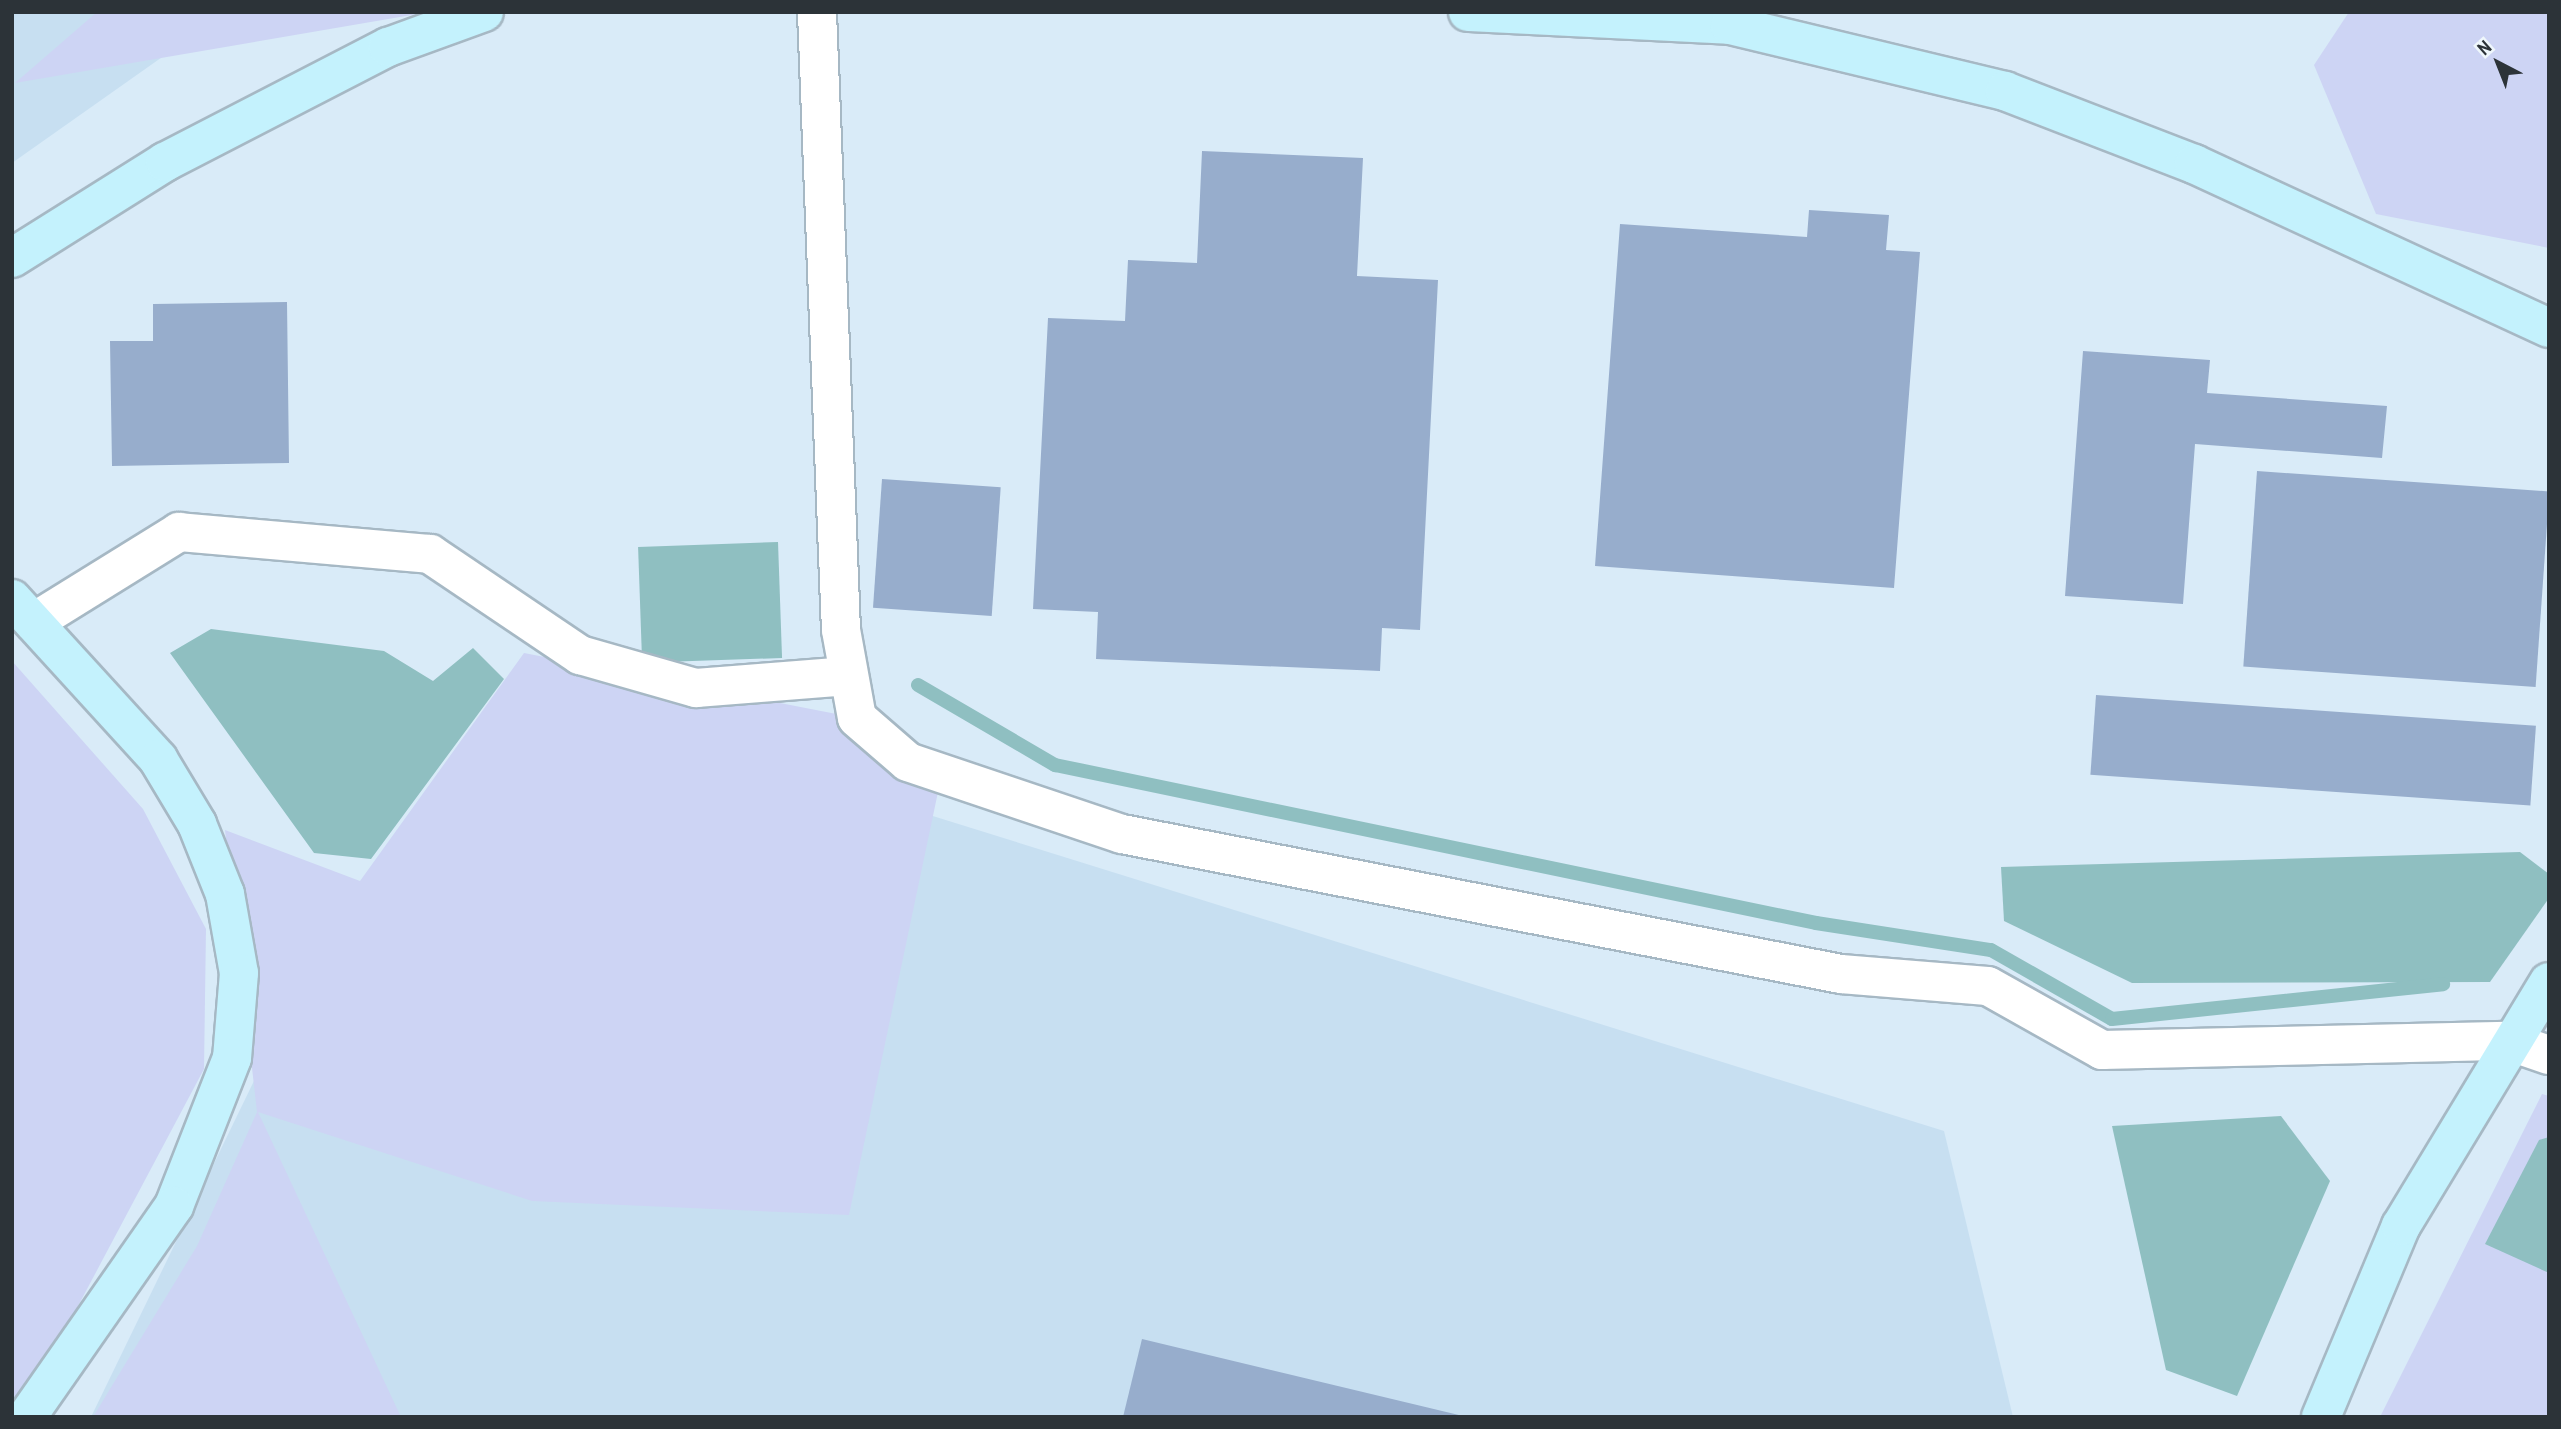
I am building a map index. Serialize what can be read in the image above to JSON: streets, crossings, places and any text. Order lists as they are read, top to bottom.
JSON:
{
  "north": "top left"
}
